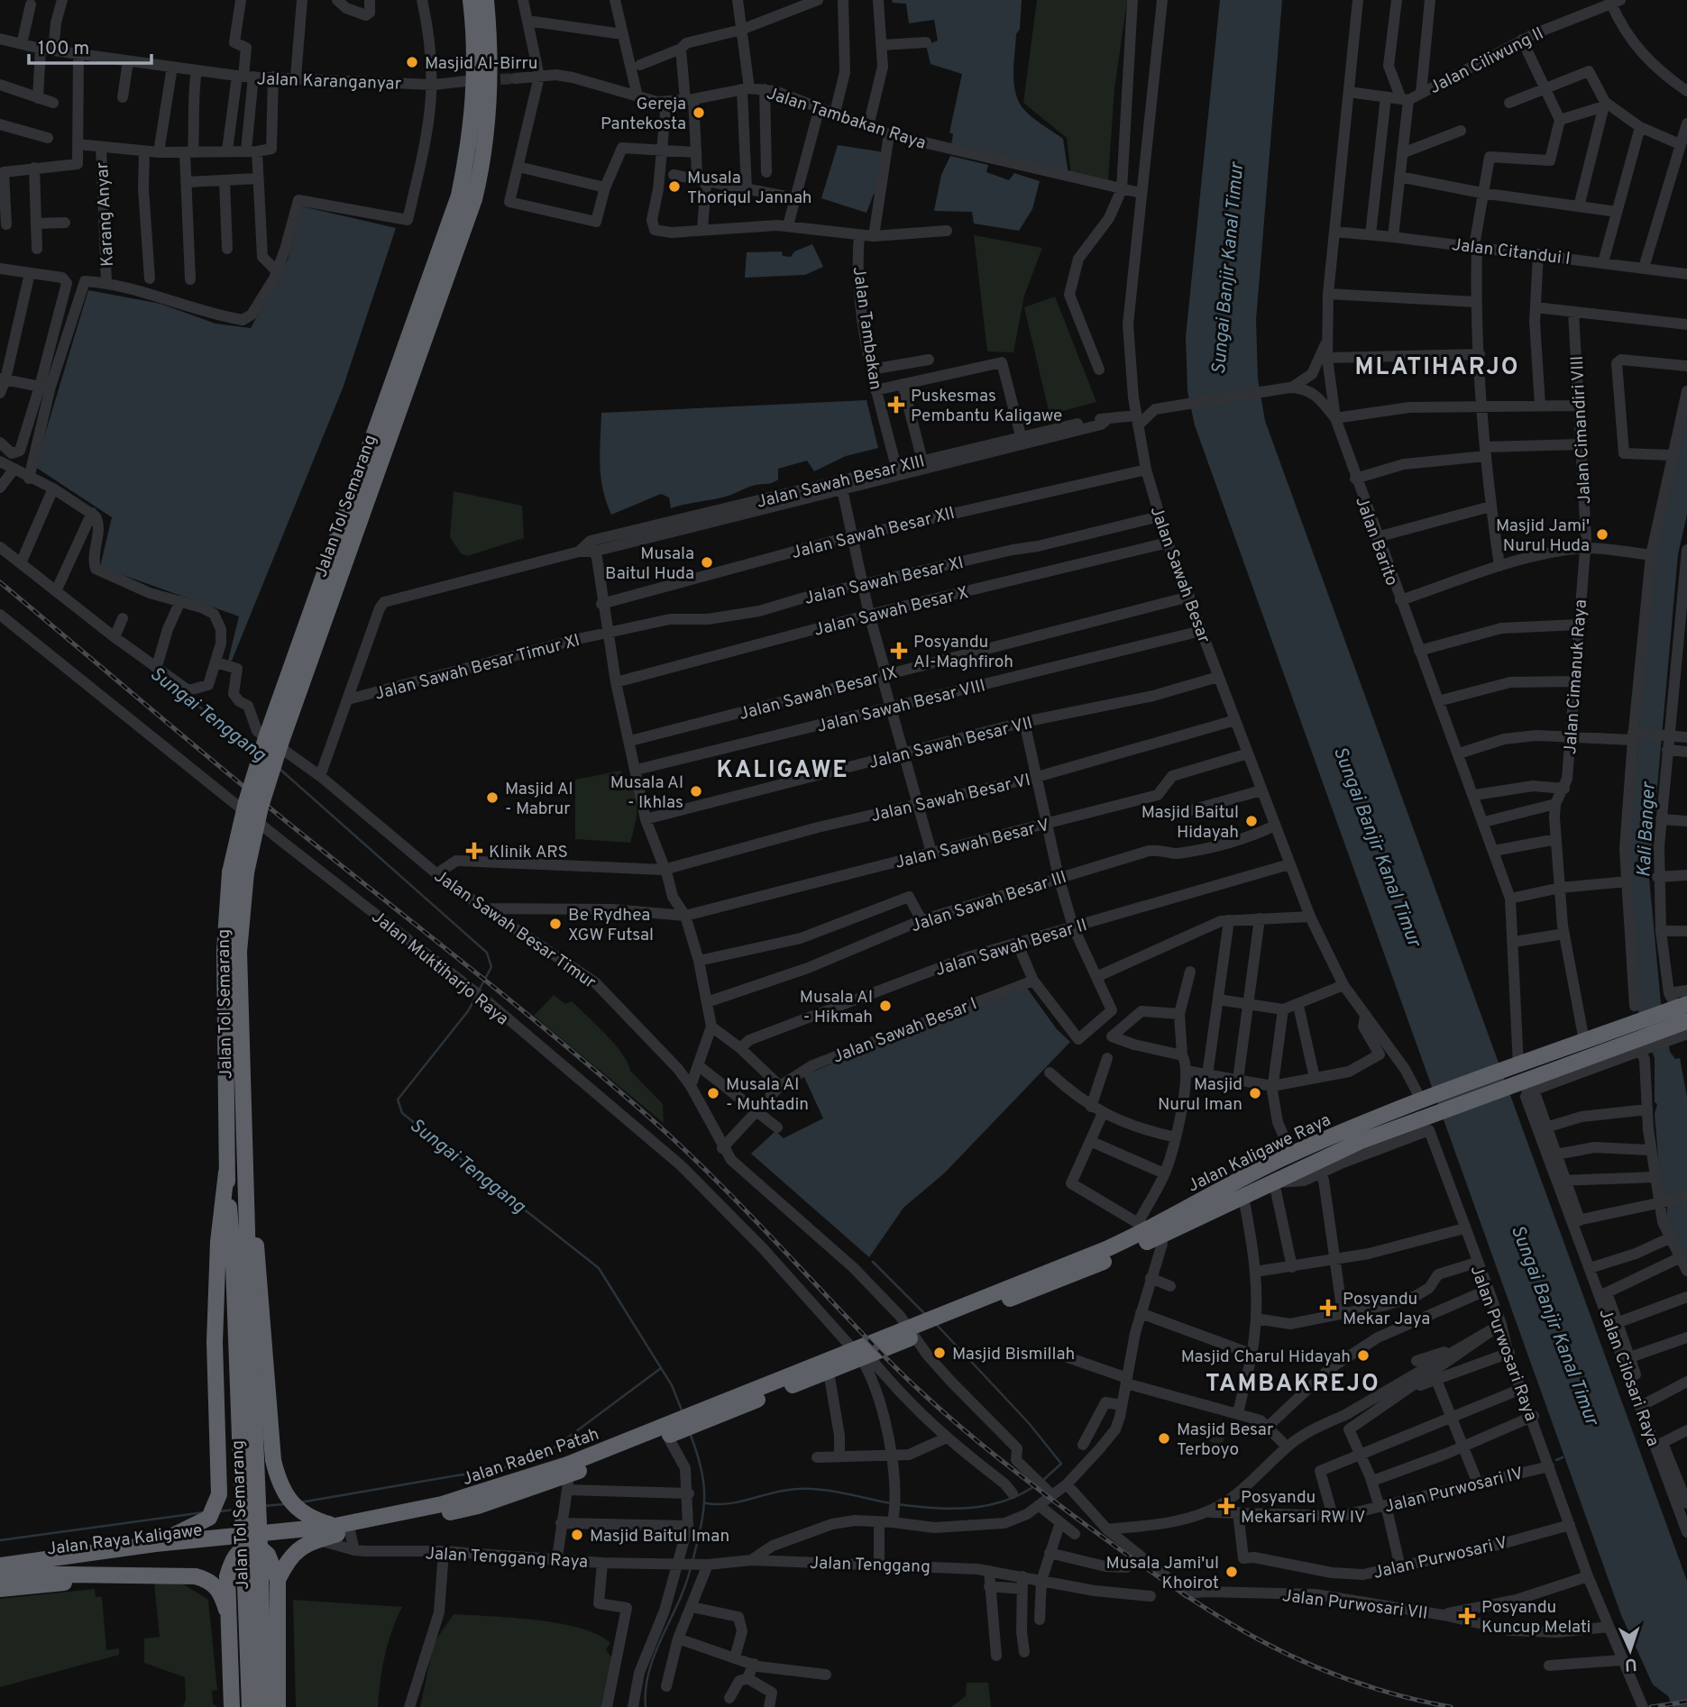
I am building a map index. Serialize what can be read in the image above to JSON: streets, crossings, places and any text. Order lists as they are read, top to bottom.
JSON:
{
  "streets": {
    "highway": [
      "Jalan Tol Semarang",
      "Jalan Kaligawe Raya",
      "Jalan Raden Patah",
      "Jalan Raya Kaligawe"
    ],
    "street": [
      "Jalan Ciliwung II",
      "Jalan Karanganyar",
      "Jalan Tambakan Raya",
      "Karang Anyar",
      "Jalan Citandui I",
      "Jalan Tambakan",
      "Jalan Cimandiri VIII",
      "Jalan Sawah Besar XIII",
      "Jalan Sawah Besar XII",
      "Jalan Barito",
      "Jalan Sawah Besar",
      "Jalan Sawah Besar XI",
      "Jalan Sawah Besar X",
      "Jalan Sawah Besar Timur XI",
      "Jalan Cimanuk Raya",
      "Jalan Sawah Besar IX",
      "Jalan Sawah Besar VIII",
      "Jalan Sawah Besar VII",
      "Jalan Sawah Besar VI",
      "Jalan Sawah Besar V",
      "Jalan Sawah Besar III",
      "Jalan Sawah Besar Timur",
      "Jalan Sawah Besar II",
      "Jalan Muktiharjo Raya",
      "Jalan Sawah Besar I",
      "Jalan Purwosari Raya",
      "Jalan Cilosari Raya",
      "Jalan Purwosari IV",
      "Jalan Tenggang Raya",
      "Jalan Purwosari V",
      "Jalan Tenggang",
      "Jalan Purwosari VII"
    ]
  },
  "crossings": [
    ["Jalan Tambakan Raya", "Jalan Sawah Besar"],
    ["Jalan Citandui I", "Jalan Barito"],
    ["Jalan Tambakan", "Jalan Sawah Besar XIII"],
    ["Jalan Cimandiri VIII", "Jalan Cimanuk Raya"],
    ["Jalan Sawah Besar XIII", "Jalan Sawah Besar"],
    ["Jalan Sawah Besar XIII", "Jalan Sawah Besar Timur XI"],
    ["Jalan Sawah Besar XII", "Jalan Sawah Besar"],
    ["Jalan Barito", "Jalan Kaligawe Raya"],
    ["Jalan Sawah Besar", "Jalan Sawah Besar XI"],
    ["Jalan Sawah Besar", "Jalan Sawah Besar X"],
    ["Jalan Sawah Besar", "Jalan Sawah Besar IX"],
    ["Jalan Sawah Besar", "Jalan Sawah Besar VIII"],
    ["Jalan Sawah Besar", "Jalan Sawah Besar VII"],
    ["Jalan Sawah Besar", "Jalan Sawah Besar VI"],
    ["Jalan Sawah Besar", "Jalan Sawah Besar V"],
    ["Jalan Sawah Besar", "Jalan Sawah Besar III"],
    ["Jalan Sawah Besar", "Jalan Sawah Besar II"],
    ["Jalan Sawah Besar", "Jalan Kaligawe Raya"],
    ["Jalan Sawah Besar XI", "Jalan Sawah Besar Timur XI"],
    ["Jalan Sawah Besar VI", "Jalan Sawah Besar Timur"],
    ["Jalan Sawah Besar V", "Jalan Sawah Besar Timur"],
    ["Jalan Sawah Besar Timur", "Jalan Sawah Besar I"],
    ["Jalan Sawah Besar Timur", "Jalan Kaligawe Raya"],
    ["Jalan Muktiharjo Raya", "Jalan Kaligawe Raya"],
    ["Jalan Muktiharjo Raya", "Jalan Raden Patah"],
    ["Jalan Kaligawe Raya", "Jalan Purwosari Raya"],
    ["Jalan Kaligawe Raya", "Jalan Cilosari Raya"],
    ["Jalan Kaligawe Raya", "Jalan Raden Patah"],
    ["Jalan Purwosari Raya", "Jalan Purwosari IV"],
    ["Jalan Purwosari Raya", "Jalan Purwosari V"],
    ["Jalan Purwosari Raya", "Jalan Purwosari VII"],
    ["Jalan Raden Patah", "Jalan Raya Kaligawe"],
    ["Jalan Purwosari IV", "Jalan Purwosari V"]
  ],
  "districts": ["MLATIHARJO", "KALIGAWE", "TAMBAKREJO"],
  "water": ["Sungai Banjir Kanal Timur", "Sungai Tenggang", "Kali Banger"],
  "places": {
    "other": [
      "Masjid Al-Birru",
      "Gereja Pantekosta",
      "Musala Thoriqul Jannah",
      "Masjid Jami' Nurul Huda",
      "Musala Baitul Huda",
      "Musala Al - Ikhlas",
      "Masjid Al - Mabrur",
      "Masjid Baitul Hidayah",
      "Be Rydhea XGW Futsal",
      "Musala Al - Hikmah",
      "Musala Al - Muhtadin",
      "Masjid Nurul Iman",
      "Masjid Bismillah",
      "Masjid Charul Hidayah",
      "Masjid Besar Terboyo",
      "Masjid Baitul Iman",
      "Musala Jami'ul Khoirot"
    ],
    "health": [
      "Puskesmas Pembantu Kaligawe",
      "Posyandu Al-Maghfiroh",
      "Klinik ARS",
      "Posyandu Mekar Jaya",
      "Posyandu Mekarsari RW IV",
      "Posyandu Kuncup Melati"
    ]
  },
  "scale_bar": "100 m",
  "north": "bottom"
}
